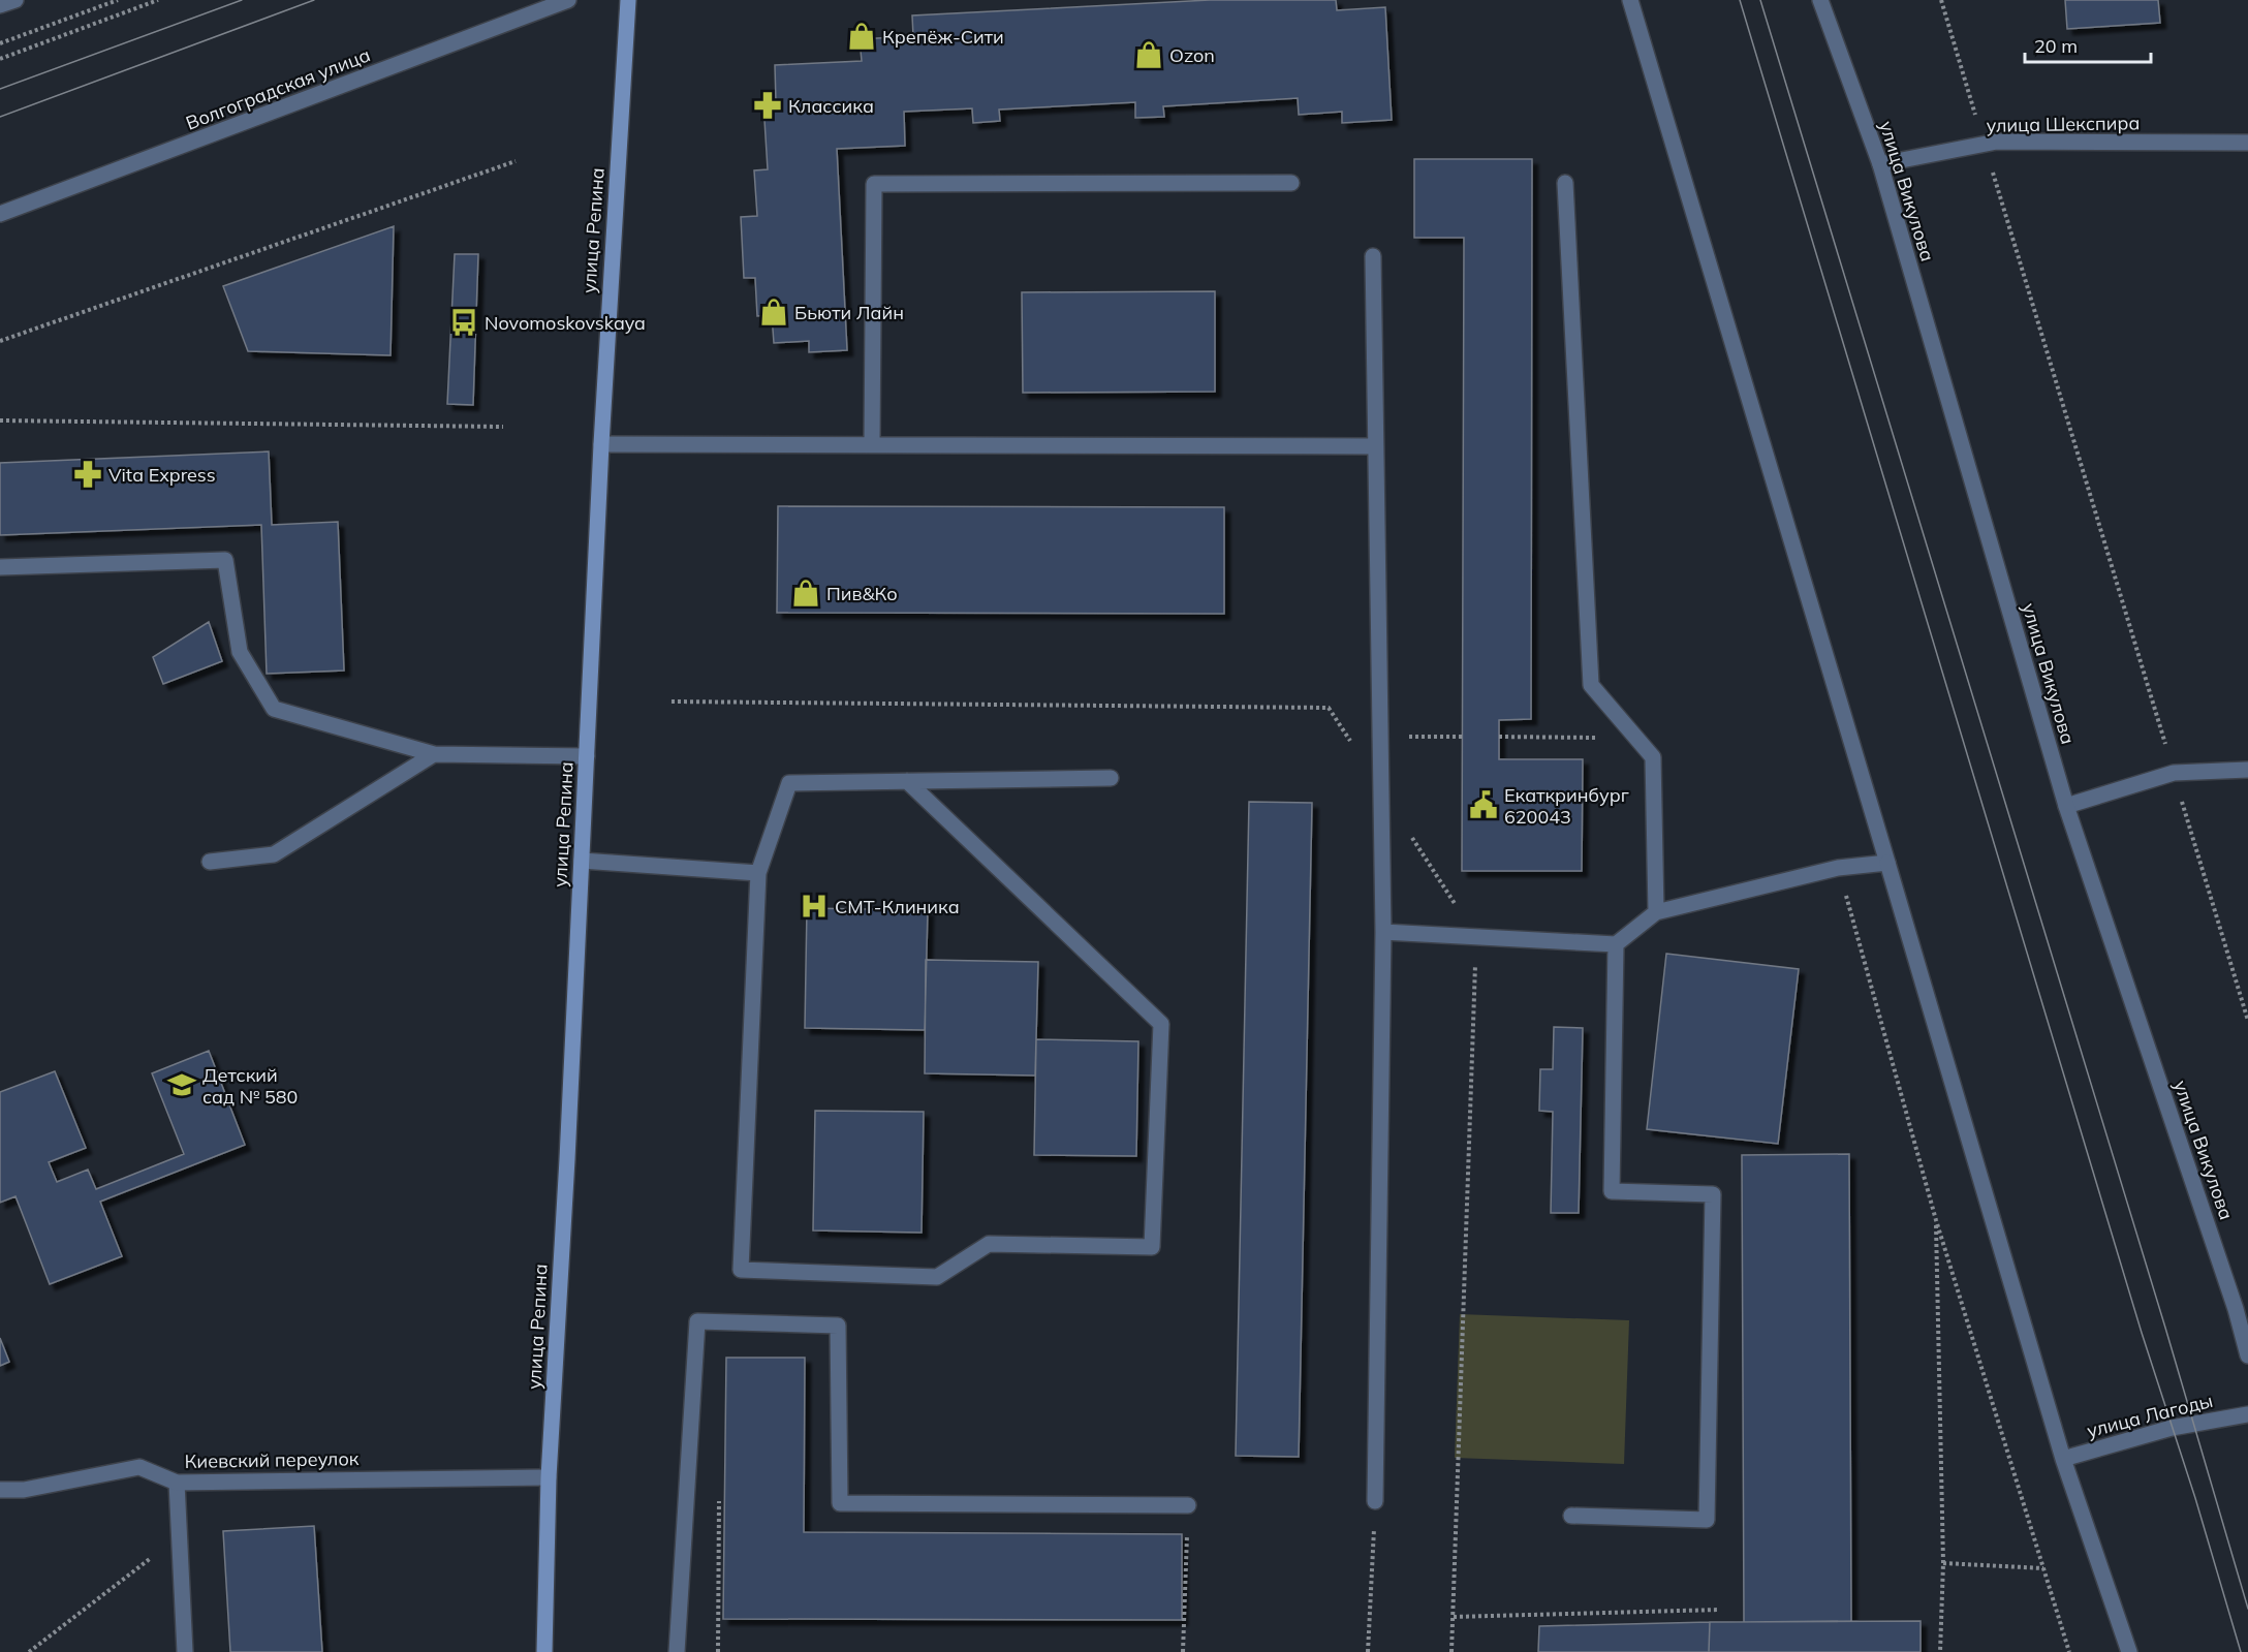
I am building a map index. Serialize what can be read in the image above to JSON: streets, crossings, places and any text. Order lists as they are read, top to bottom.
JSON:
{
  "streets": {
    "main road": ["улица Репина"],
    "street": [
      "Волгоградская улица",
      "улица Шекспира",
      "улица Викулова",
      "улица Лагоды",
      "Киевский переулок"
    ]
  },
  "crossings": [
    ["улица Шекспира", "улица Викулова"],
    ["улица Репина", "Киевский переулок"]
  ],
  "places": {
    "shop": [
      "Крепёж-Сити",
      "Ozon",
      "Бьюти Лайн",
      "Пив&Ко"
    ],
    "pharmacy": ["Классика", "Vita Express"],
    "bus stop": ["Novomoskovskaya"],
    "public building": ["Екаткринбург 620043"],
    "hospital": ["СМТ-Клиника"],
    "school or university": ["Детский сад № 580"]
  },
  "scale_bar": "20 m"
}
